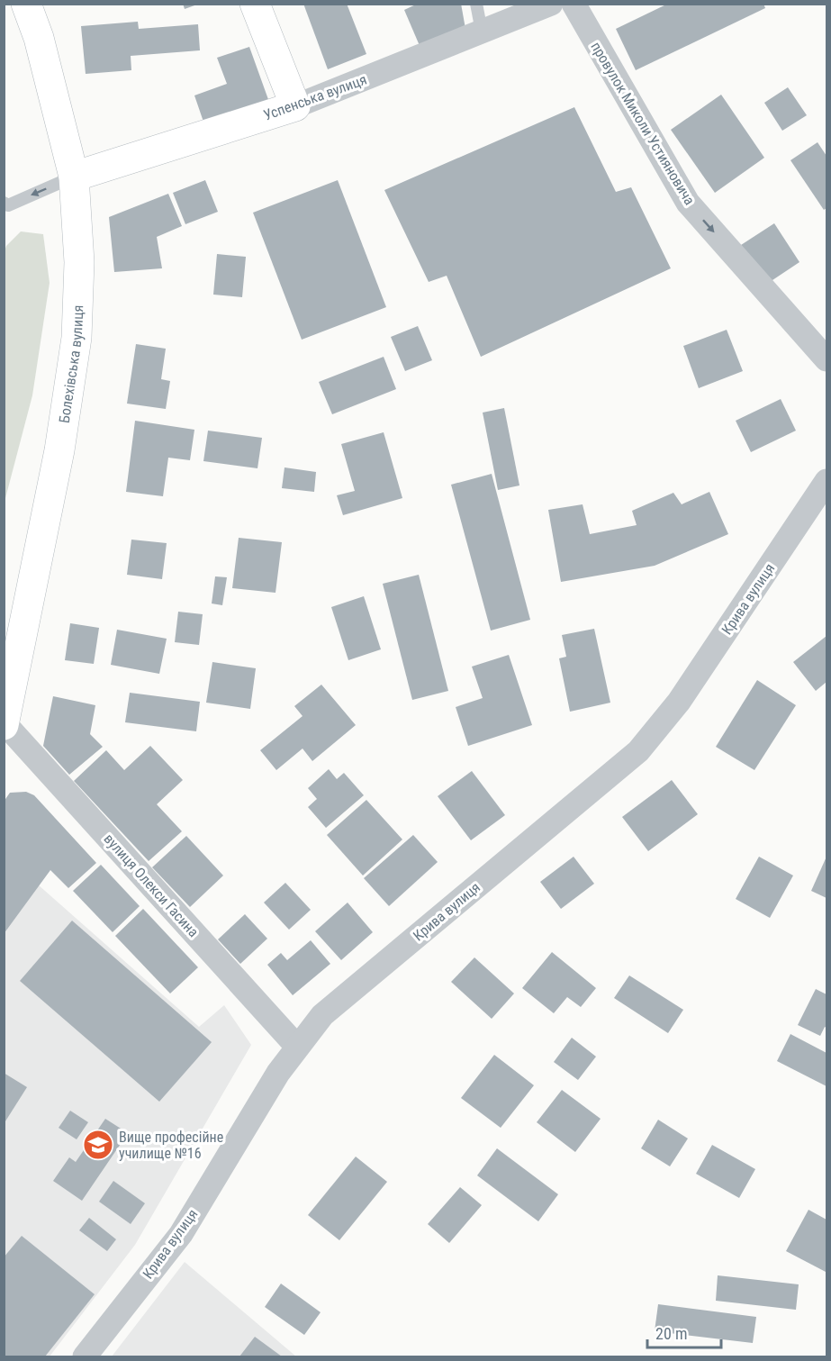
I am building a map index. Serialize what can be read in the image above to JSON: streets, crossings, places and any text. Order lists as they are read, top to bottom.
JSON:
{
  "streets": {
    "main road": ["Успенська вулиця", "Болехівська вулиця"],
    "street": ["провулок Миколи Устияновича", "Крива вулиця", "вулиця Олекси Гасина"]
  },
  "crossings": [
    ["Успенська вулиця", "Болехівська вулиця"],
    ["Болехівська вулиця", "вулиця Олекси Гасина"],
    ["Крива вулиця", "вулиця Олекси Гасина"]
  ],
  "one_way": ["провулок Миколи Устияновича"],
  "places": {
    "school or university": ["Вище професійне училище №16"]
  },
  "scale_bar": "20 m"
}
